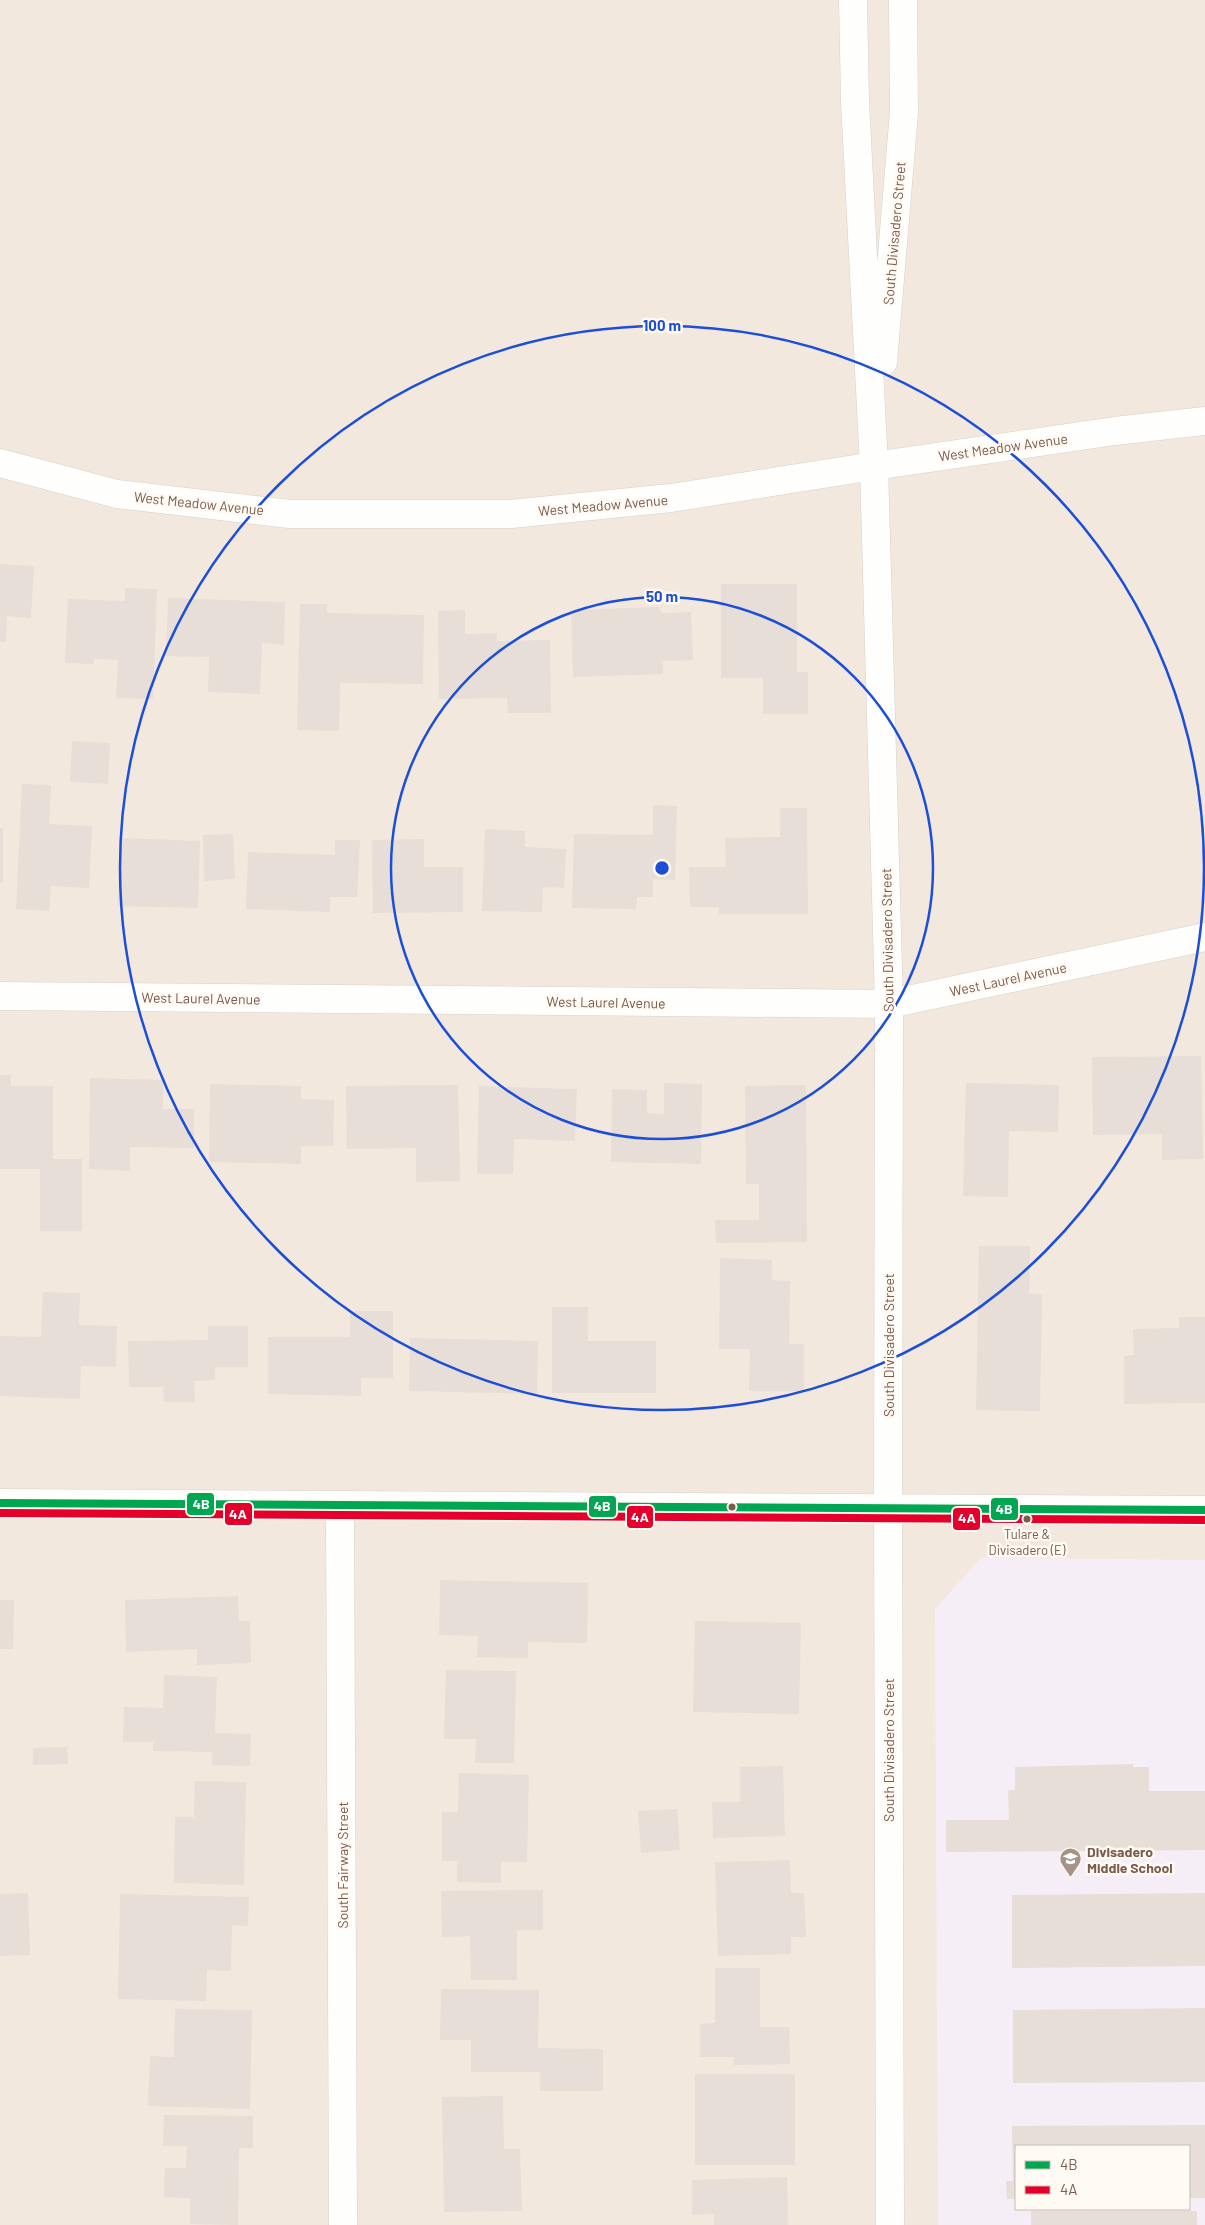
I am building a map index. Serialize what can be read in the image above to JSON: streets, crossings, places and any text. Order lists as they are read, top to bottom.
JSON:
{
  "streets": {
    "street": [
      "South Divisadero Street",
      "West Meadow Avenue",
      "West Laurel Avenue",
      "South Fairway Street"
    ]
  },
  "crossings": [
    ["South Divisadero Street", "West Meadow Avenue"],
    ["South Divisadero Street", "West Laurel Avenue"]
  ],
  "places": {
    "other": ["Tulare & Divisadero (E)"],
    "school or university": ["Divisadero Middle School"]
  },
  "lines": ["transit line 4B", "transit line 4A"],
  "legend": ["4B", "4A"],
  "rings": ["100 m", "50 m"]
}
